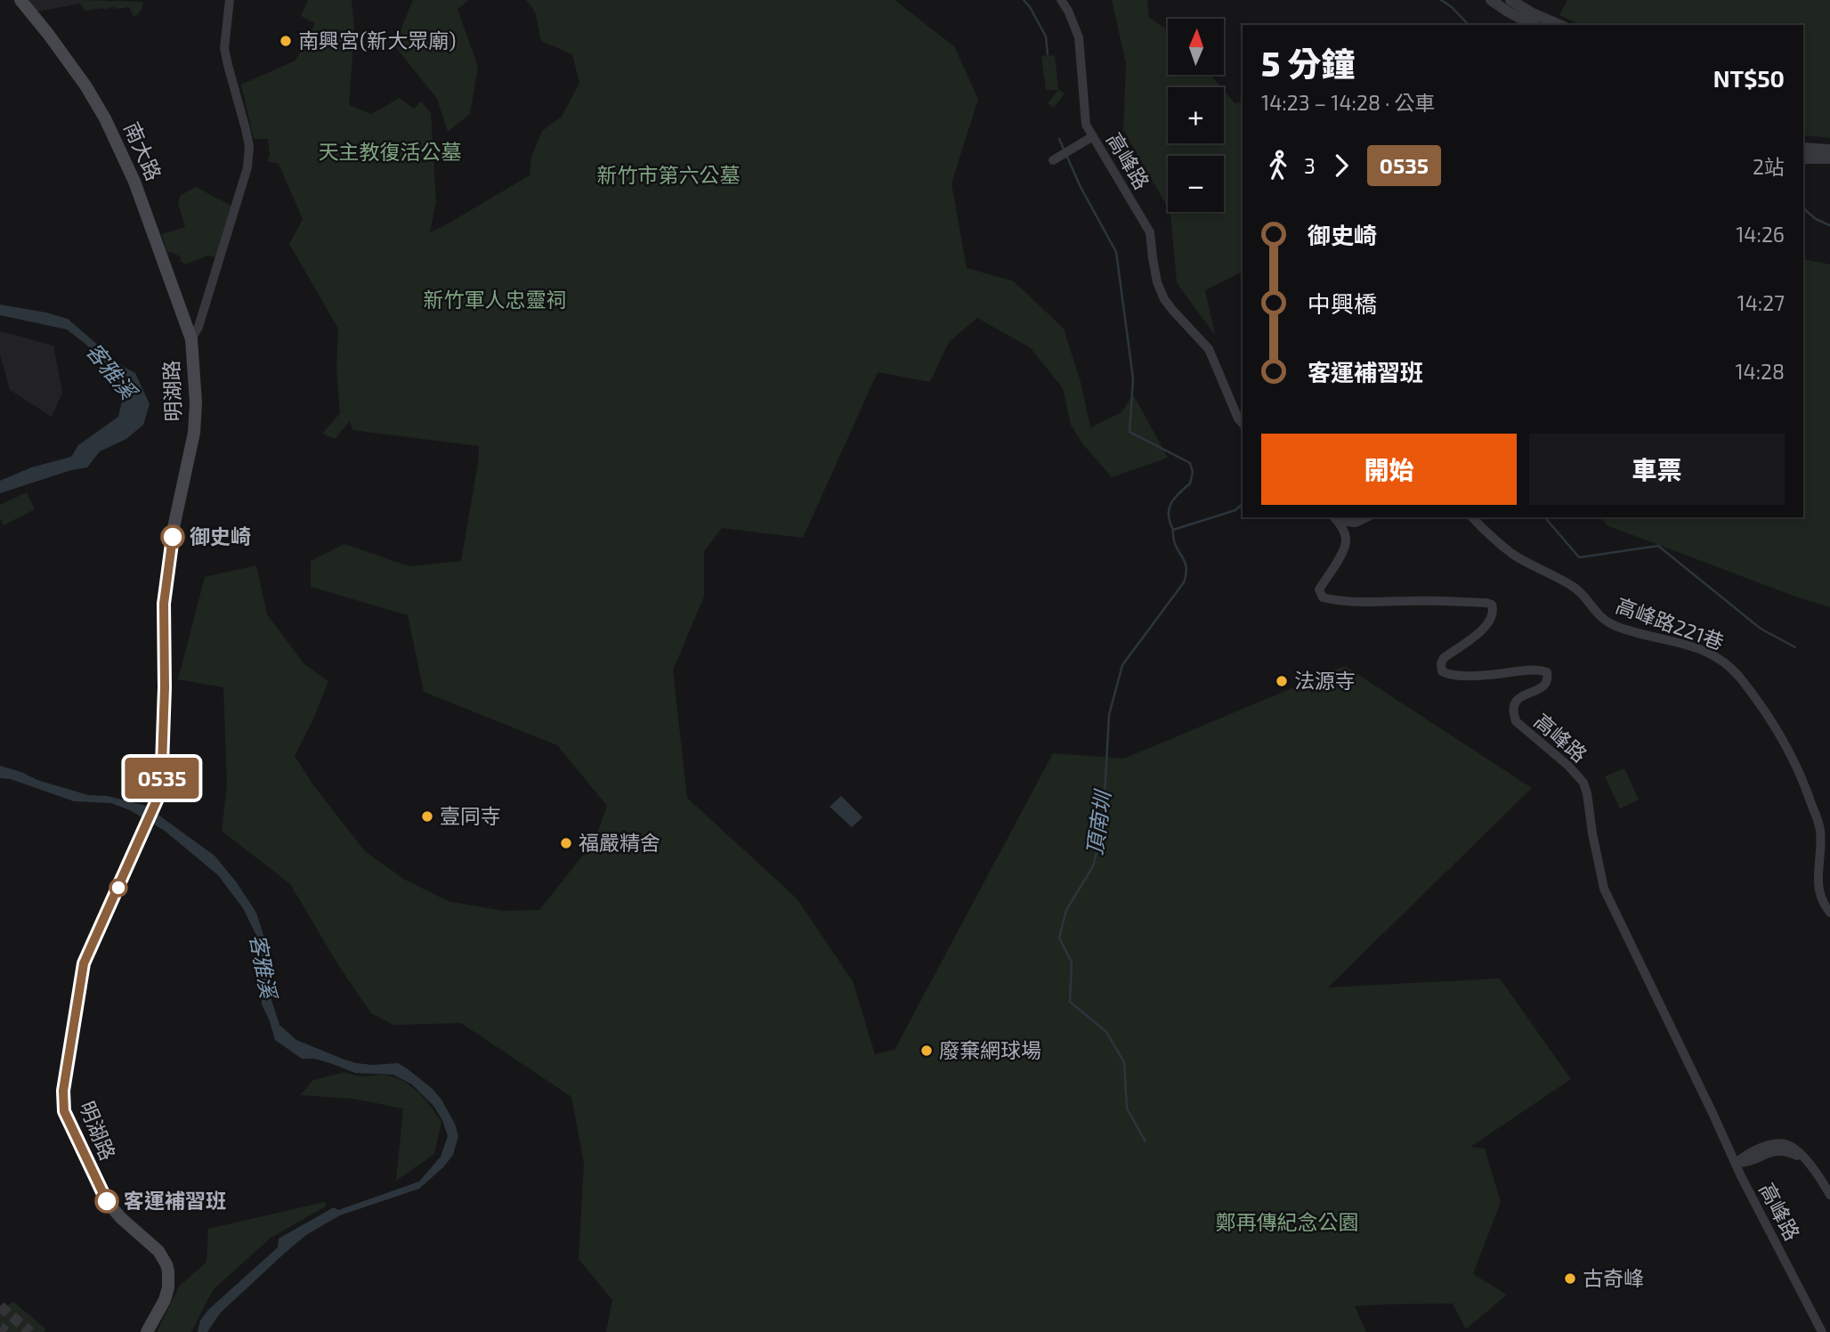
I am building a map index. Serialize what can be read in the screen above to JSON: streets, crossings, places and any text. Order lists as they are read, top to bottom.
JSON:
{
  "streets": {
    "main road": ["南大路", "明湖路"],
    "street": ["高峰路", "高峰路221巷"]
  },
  "crossings": [
    ["南大路", "明湖路"]
  ],
  "water": ["客雅溪", "頂南圳"],
  "parks": [
    "天主教復活公墓",
    "新竹市第六公墓",
    "新竹軍人忠靈祠",
    "鄭再傳紀念公園"
  ],
  "places": [
    "南興宮(新大眾廟)",
    "御史崎",
    "法源寺",
    "壹同寺",
    "福嚴精舍",
    "廢棄網球場",
    "客運補習班",
    "古奇峰"
  ],
  "lines": ["bus line 0535"],
  "north": "top",
  "page": {
    "on_map": "0535",
    "map_buttons": ["+", "−"],
    "heading": ["5 分鐘", "14:23 – 14:28 · 公車", "NT$50"],
    "legs": ["3", "0535", "2站"],
    "list": [
      {
        "name": "御史崎",
        "value": "14:26"
      },
      {
        "name": "中興橋",
        "value": "14:27"
      },
      {
        "name": "客運補習班",
        "value": "14:28"
      }
    ],
    "buttons": ["開始", "車票"]
  }
}
